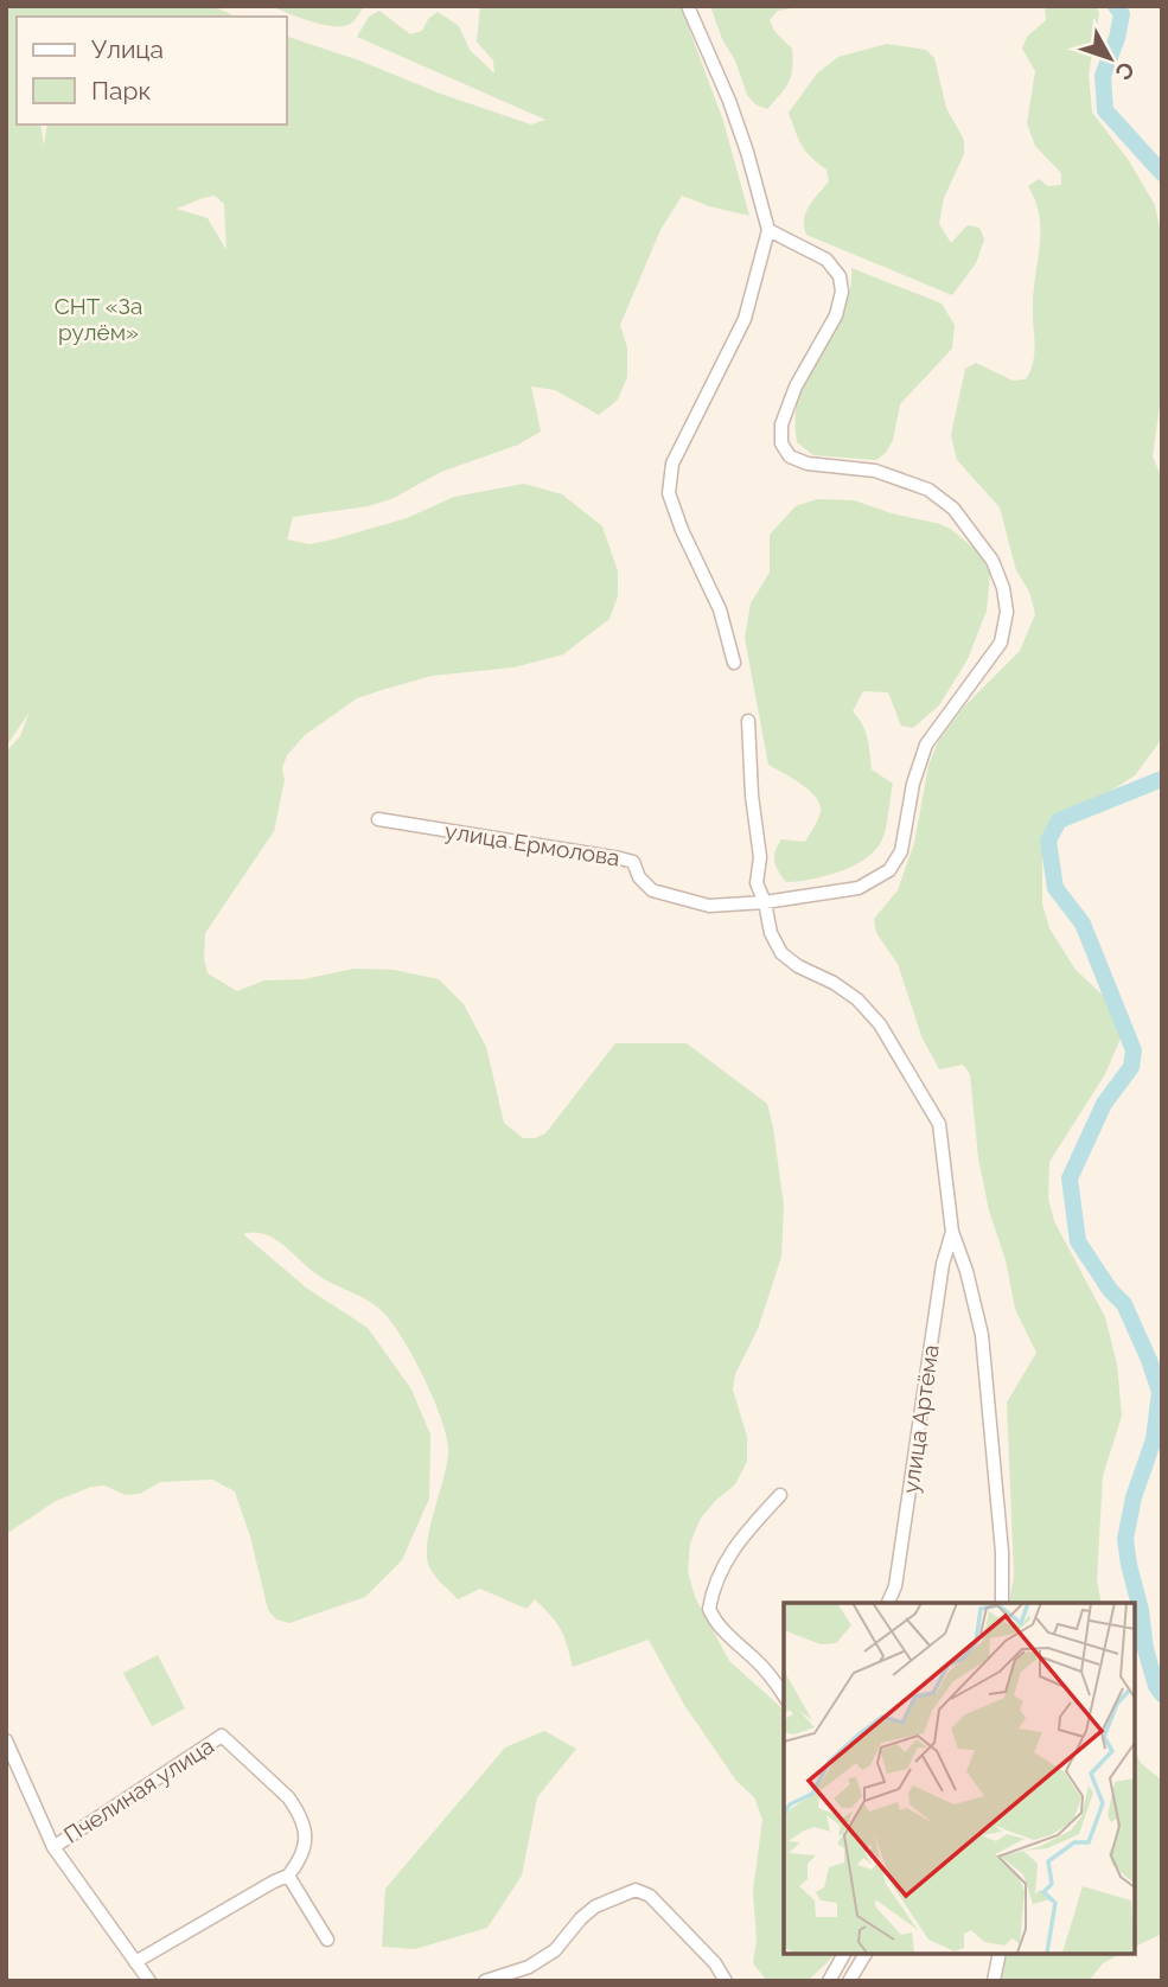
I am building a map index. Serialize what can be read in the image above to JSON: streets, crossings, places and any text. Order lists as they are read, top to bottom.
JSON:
{
  "streets": {
    "street": ["улица Ермолова", "улица Артёма", "Пчелиная улица"]
  },
  "parks": ["СНТ «За рулём»"],
  "legend": ["Улица", "Парк"],
  "north": "bottom right"
}
